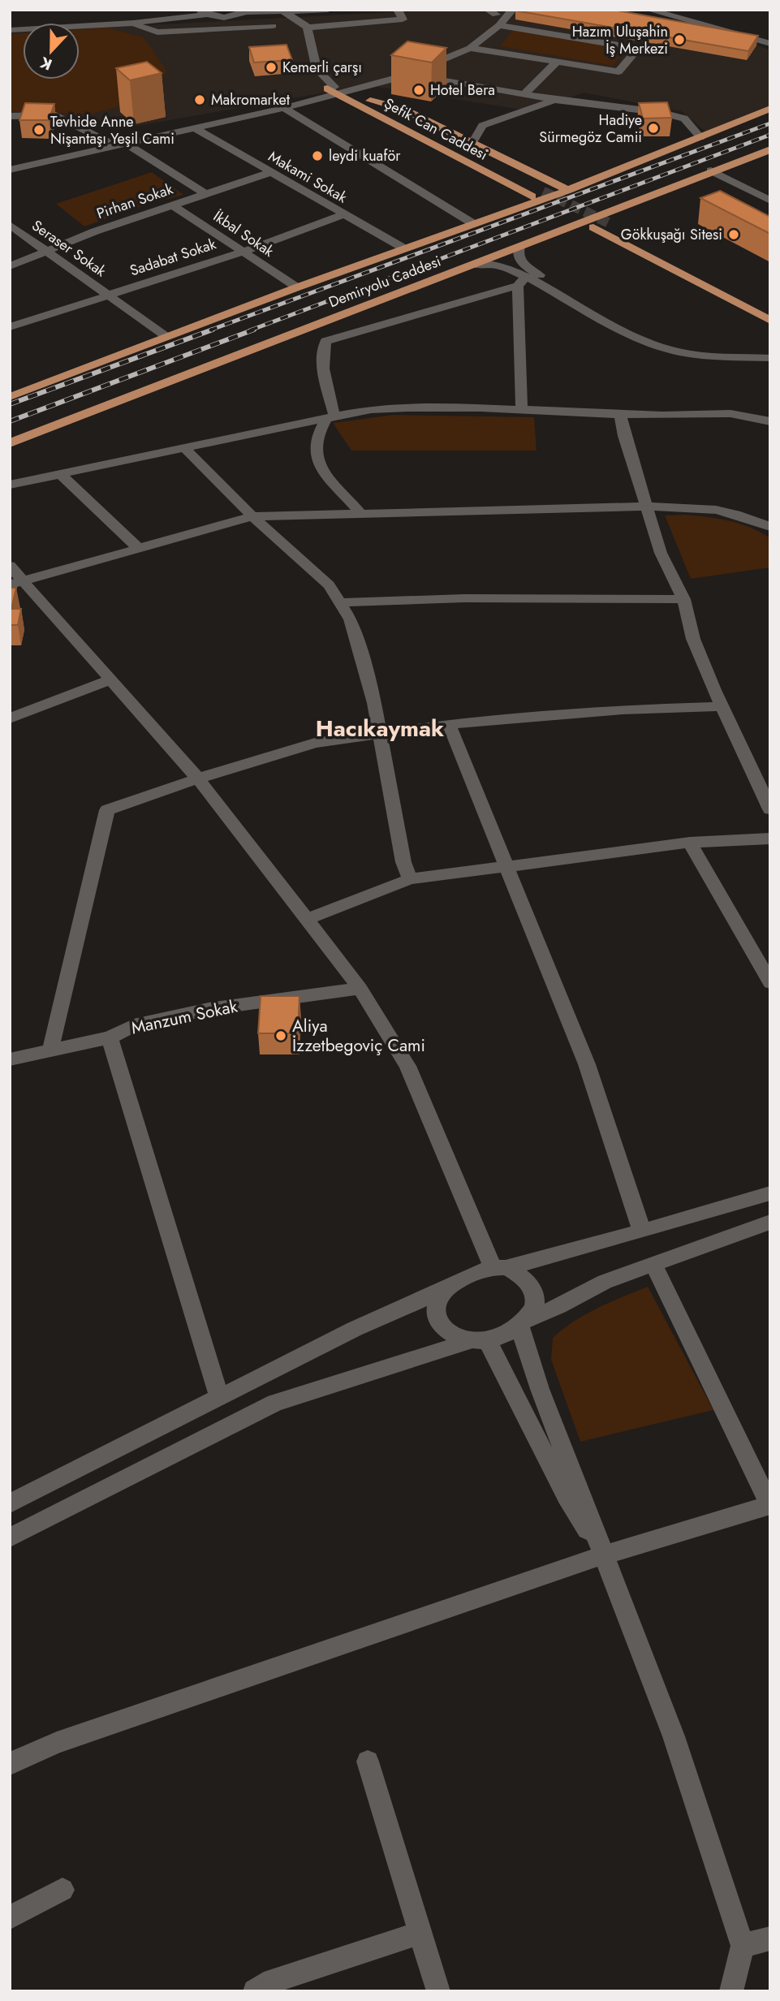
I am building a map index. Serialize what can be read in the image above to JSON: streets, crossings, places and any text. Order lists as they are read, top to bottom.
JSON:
{
  "streets": {
    "main road": ["Şefik Can Caddesi", "Demiryolu Caddesi"],
    "street": [
      "Makami Sokak",
      "Pirhan Sokak",
      "İkbal Sokak",
      "Seraser Sokak",
      "Sadabat Sokak",
      "Manzum Sokak"
    ]
  },
  "crossings": [
    ["Makami Sokak", "Pirhan Sokak"],
    ["Makami Sokak", "Sadabat Sokak"],
    ["Makami Sokak", "Demiryolu Caddesi"],
    ["Pirhan Sokak", "İkbal Sokak"],
    ["Pirhan Sokak", "Seraser Sokak"],
    ["İkbal Sokak", "Sadabat Sokak"],
    ["İkbal Sokak", "Demiryolu Caddesi"],
    ["Seraser Sokak", "Sadabat Sokak"],
    ["Seraser Sokak", "Demiryolu Caddesi"]
  ],
  "districts": ["Hacıkaymak"],
  "places": [
    "Hazım Uluşahin İş Merkezi",
    "Kemerli çarşı",
    "Hotel Bera",
    "Makromarket",
    "Hadiye Sürmegöz Camii",
    "Tevhide Anne Nişantaşı Yeşil Cami",
    "leydi kuaför",
    "Gökkuşağı Sitesi",
    "Aliya İzzetbegoviç Cami"
  ],
  "north": "bottom"
}
